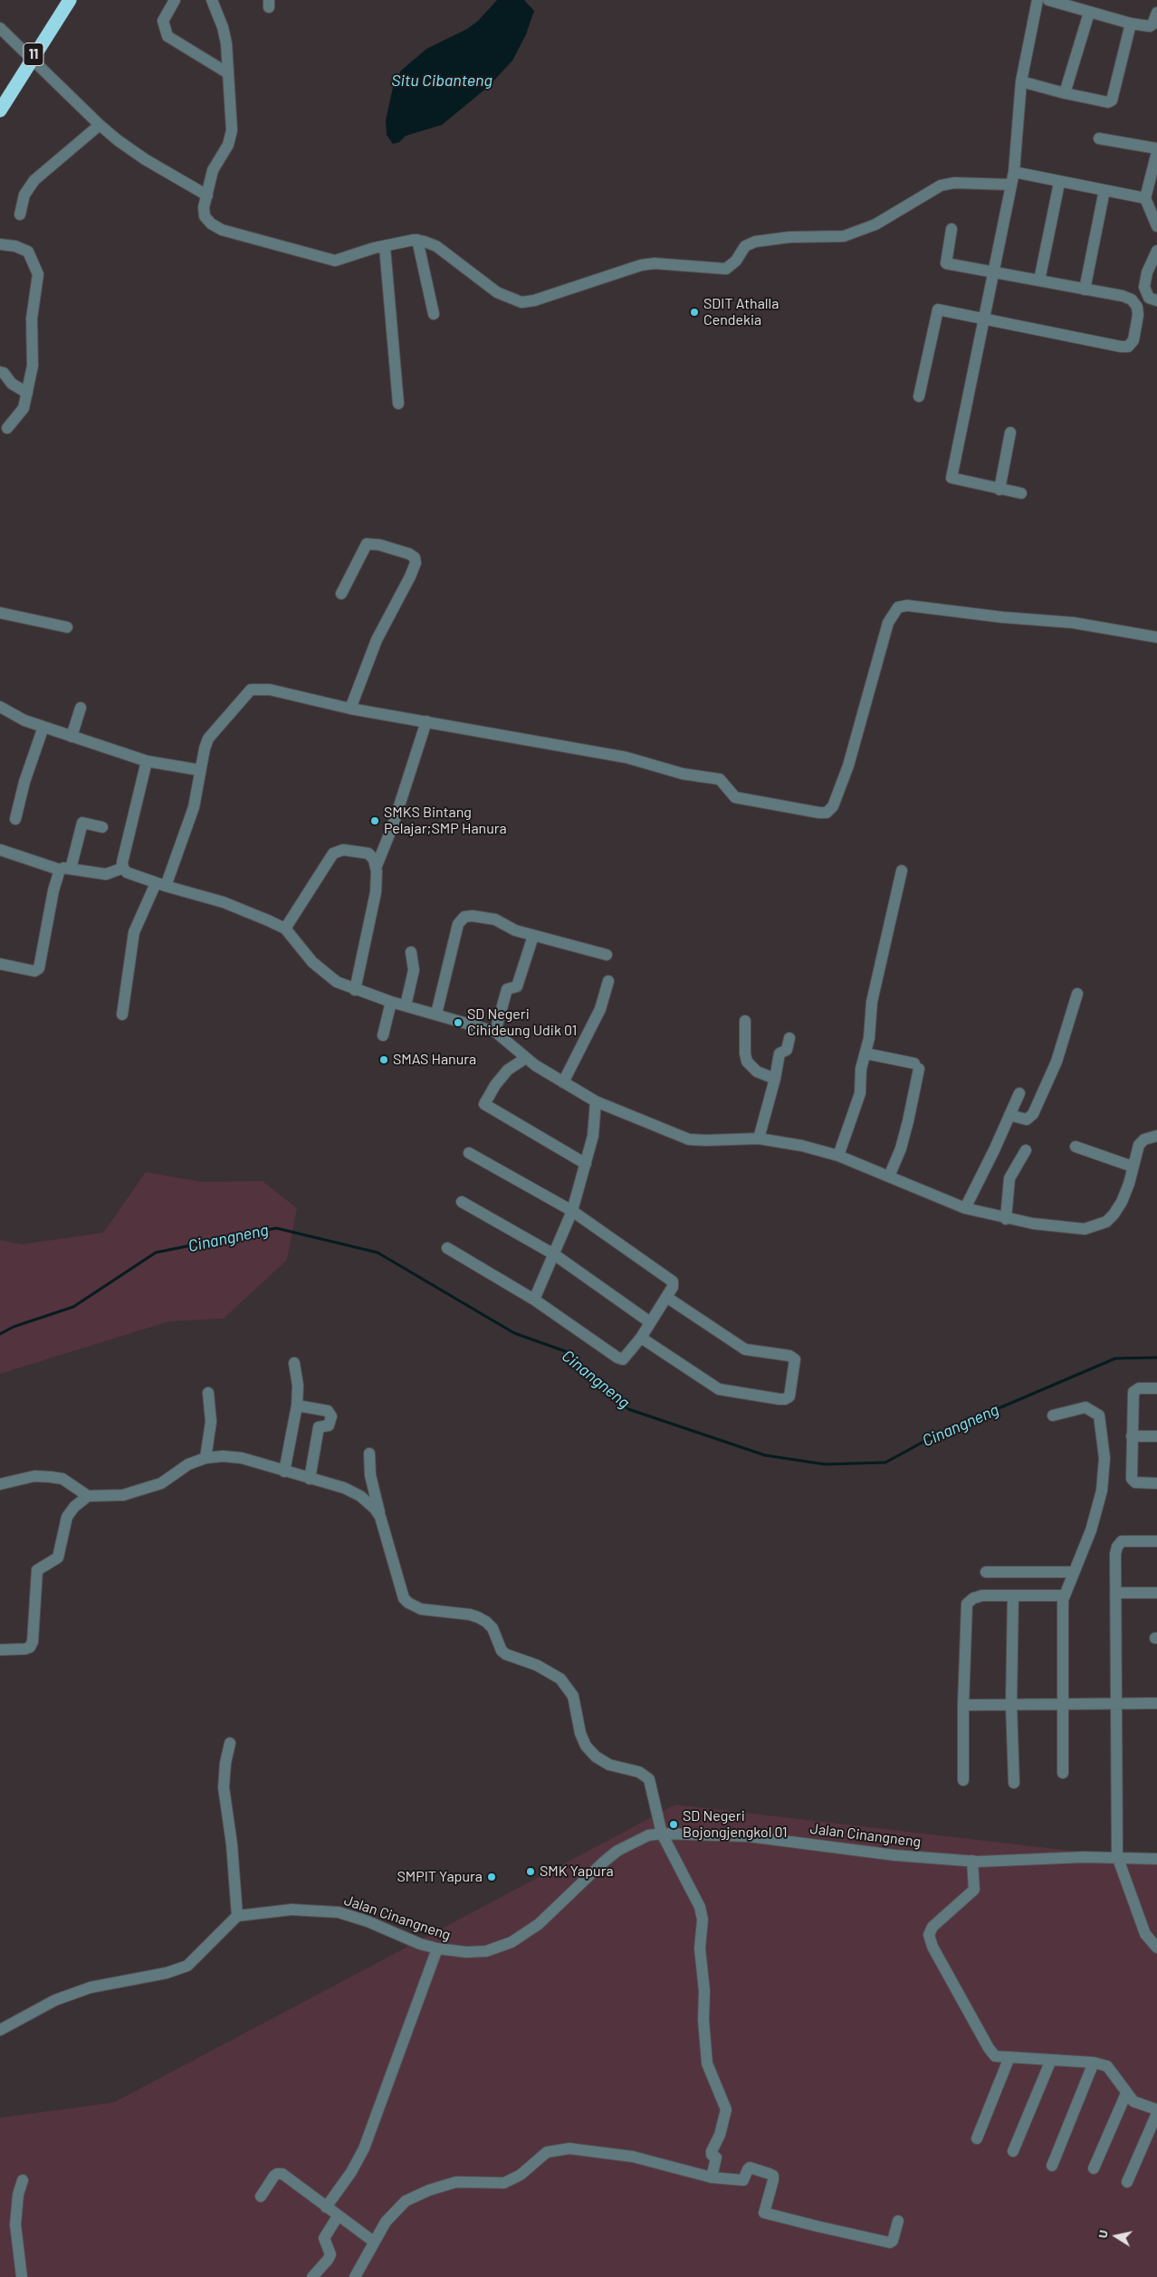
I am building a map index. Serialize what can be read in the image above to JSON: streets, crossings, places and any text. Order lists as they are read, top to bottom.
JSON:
{
  "streets": {
    "highway": ["11"],
    "street": ["Jalan Cinangneng"]
  },
  "water": ["Situ Cibanteng", "Cinangneng"],
  "places": [
    "SDIT Athalla Cendekia",
    "SMKS Bintang Pelajar;SMP Hanura",
    "SD Negeri Cihideung Udik 01",
    "SMAS Hanura",
    "SD Negeri Bojongjengkol 01",
    "SMK Yapura",
    "SMPIT Yapura"
  ],
  "north": "left"
}
